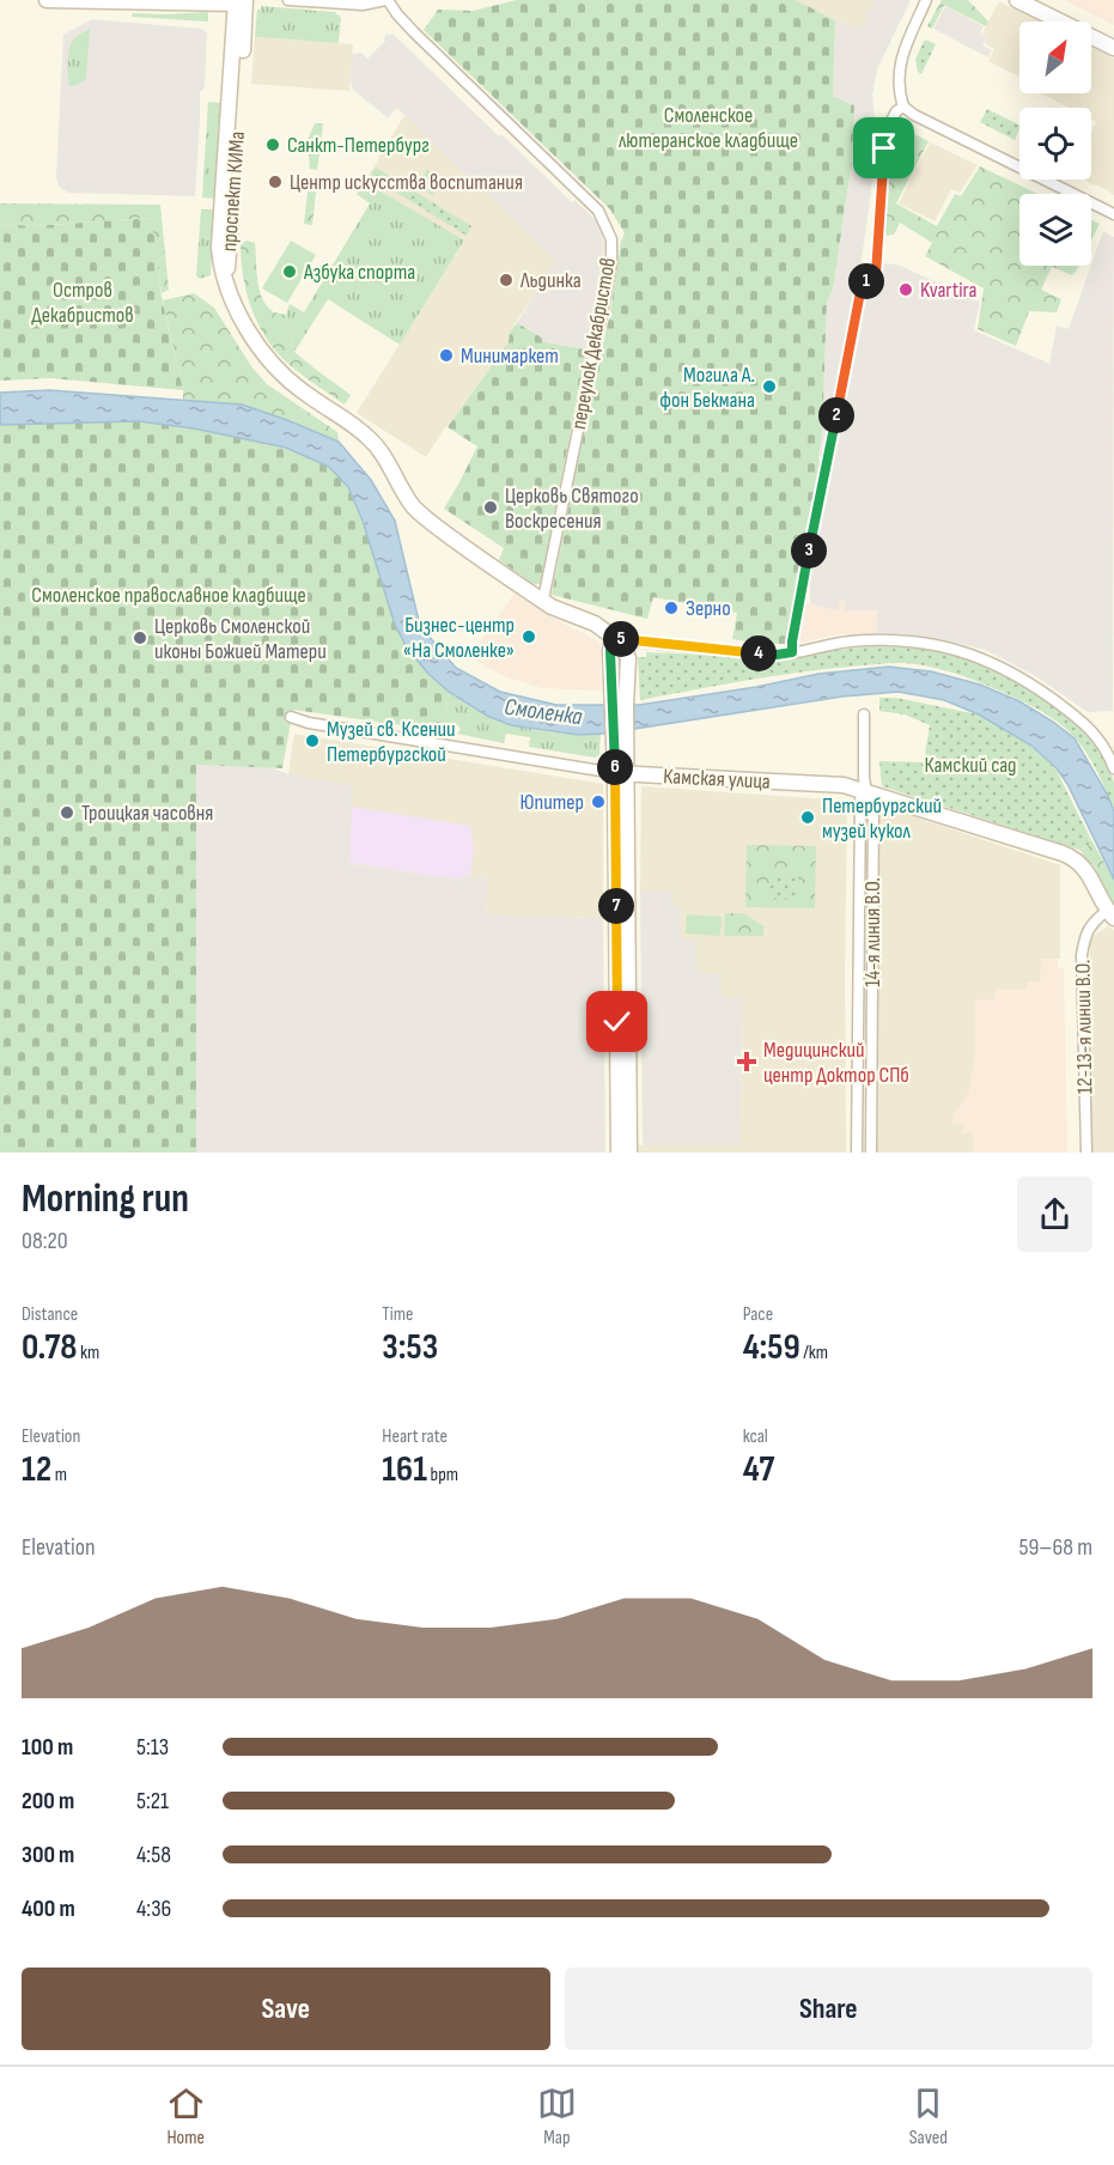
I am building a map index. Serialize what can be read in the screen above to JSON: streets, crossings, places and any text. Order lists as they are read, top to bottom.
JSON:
{
  "streets": {
    "main road": ["проспект КИМа", "Камская улица"],
    "street": ["переулок Декабристов", "14-я линия В.О.", "12-13-я линии В.О."]
  },
  "crossings": [
    ["проспект КИМа", "переулок Декабристов"],
    ["Камская улица", "14-я линия В.О."],
    ["Камская улица", "12-13-я линии В.О."]
  ],
  "water": ["Смоленка"],
  "parks": [
    "Смоленское лютеранское кладбище",
    "Остров Декабристов",
    "Смоленское православное кладбище",
    "Камский сад"
  ],
  "places": {
    "other": [
      "Санкт-Петербург",
      "Центр искусства воспитания",
      "Азбука спорта",
      "Льдинка",
      "Kvartira",
      "Минимаркет",
      "Могила А. фон Бекмана",
      "Церковь Святого Воскресения",
      "Зерно",
      "Бизнес-центр «На Смоленке»",
      "Церковь Смоленской иконы Божией Матери",
      "Музей св. Ксении Петербургской",
      "Юпитер",
      "Троицкая часовня",
      "Петербургский музей кукол"
    ],
    "health": ["Медицинский центр Доктор СПб"]
  },
  "north": "top right",
  "page": {
    "pins": [
      "1",
      "2",
      "3",
      "5",
      "4",
      "6",
      "7"
    ],
    "heading": ["Morning run", "08:20"],
    "stats": [
      ["Distance", "0.78 km"],
      ["Time", "3:53"],
      ["Pace", "4:59 /km"],
      ["Elevation", "12 m"],
      ["Heart rate", "161 bpm"],
      ["kcal", "47"]
    ],
    "chart": ["Elevation", "59–68 m"],
    "list": [
      {
        "name": "100 m",
        "note": "5:13"
      },
      {
        "name": "200 m",
        "note": "5:21"
      },
      {
        "name": "300 m",
        "note": "4:58"
      },
      {
        "name": "400 m",
        "note": "4:36"
      }
    ],
    "buttons": ["Save", "Share"],
    "tabs": ["Home", "Map", "Saved"]
  }
}
